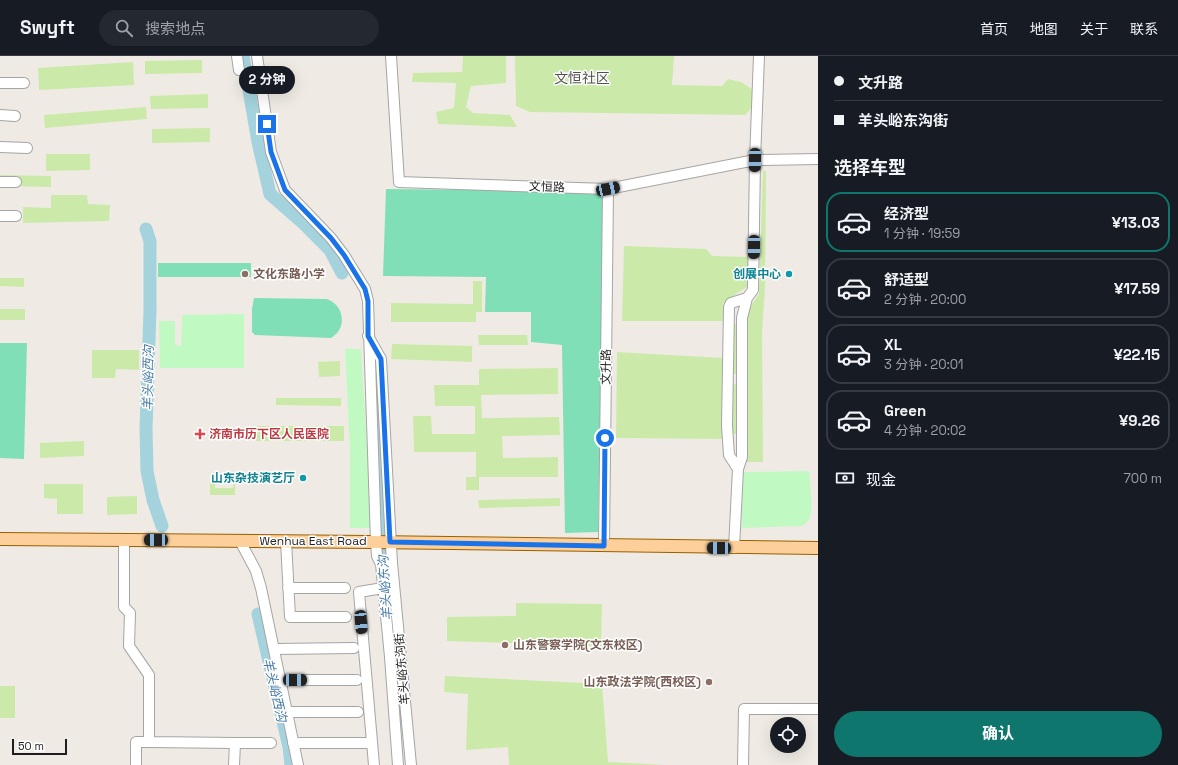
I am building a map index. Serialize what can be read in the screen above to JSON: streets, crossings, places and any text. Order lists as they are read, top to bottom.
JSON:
{
  "streets": {
    "main road": ["Wenhua East Road"],
    "street": ["文恒路", "文升路", "羊头峪东沟街"]
  },
  "crossings": [
    ["文恒路", "文升路"],
    ["文升路", "Wenhua East Road"],
    ["Wenhua East Road", "羊头峪东沟街"]
  ],
  "districts": ["文恒社区"],
  "water": ["羊头峪西沟", "羊头峪东沟"],
  "places": {
    "other": [
      "文化东路小学",
      "创展中心",
      "山东杂技演艺厅",
      "山东警察学院(文东校区)",
      "山东政法学院(西校区)"
    ],
    "health": ["济南市历下区人民医院"]
  },
  "scale_bar": "50 m",
  "page": {
    "header": "Swyft",
    "search": "搜索地点",
    "nav": [
      "首页",
      "地图",
      "关于",
      "联系"
    ],
    "banner": ["文升路", "羊头峪东沟街"],
    "bubble": "2 分钟",
    "heading": "选择车型",
    "list": [
      {
        "name": "经济型",
        "note": "1 分钟 · 19:59",
        "value": "¥13.03"
      },
      {
        "name": "舒适型",
        "note": "2 分钟 · 20:00",
        "value": "¥17.59"
      },
      {
        "name": "XL",
        "note": "3 分钟 · 20:01",
        "value": "¥22.15"
      },
      {
        "name": "Green",
        "note": "4 分钟 · 20:02",
        "value": "¥9.26"
      }
    ],
    "pay": ["现金", "700 m"],
    "buttons": "确认",
    "scale": "50 m"
  }
}
